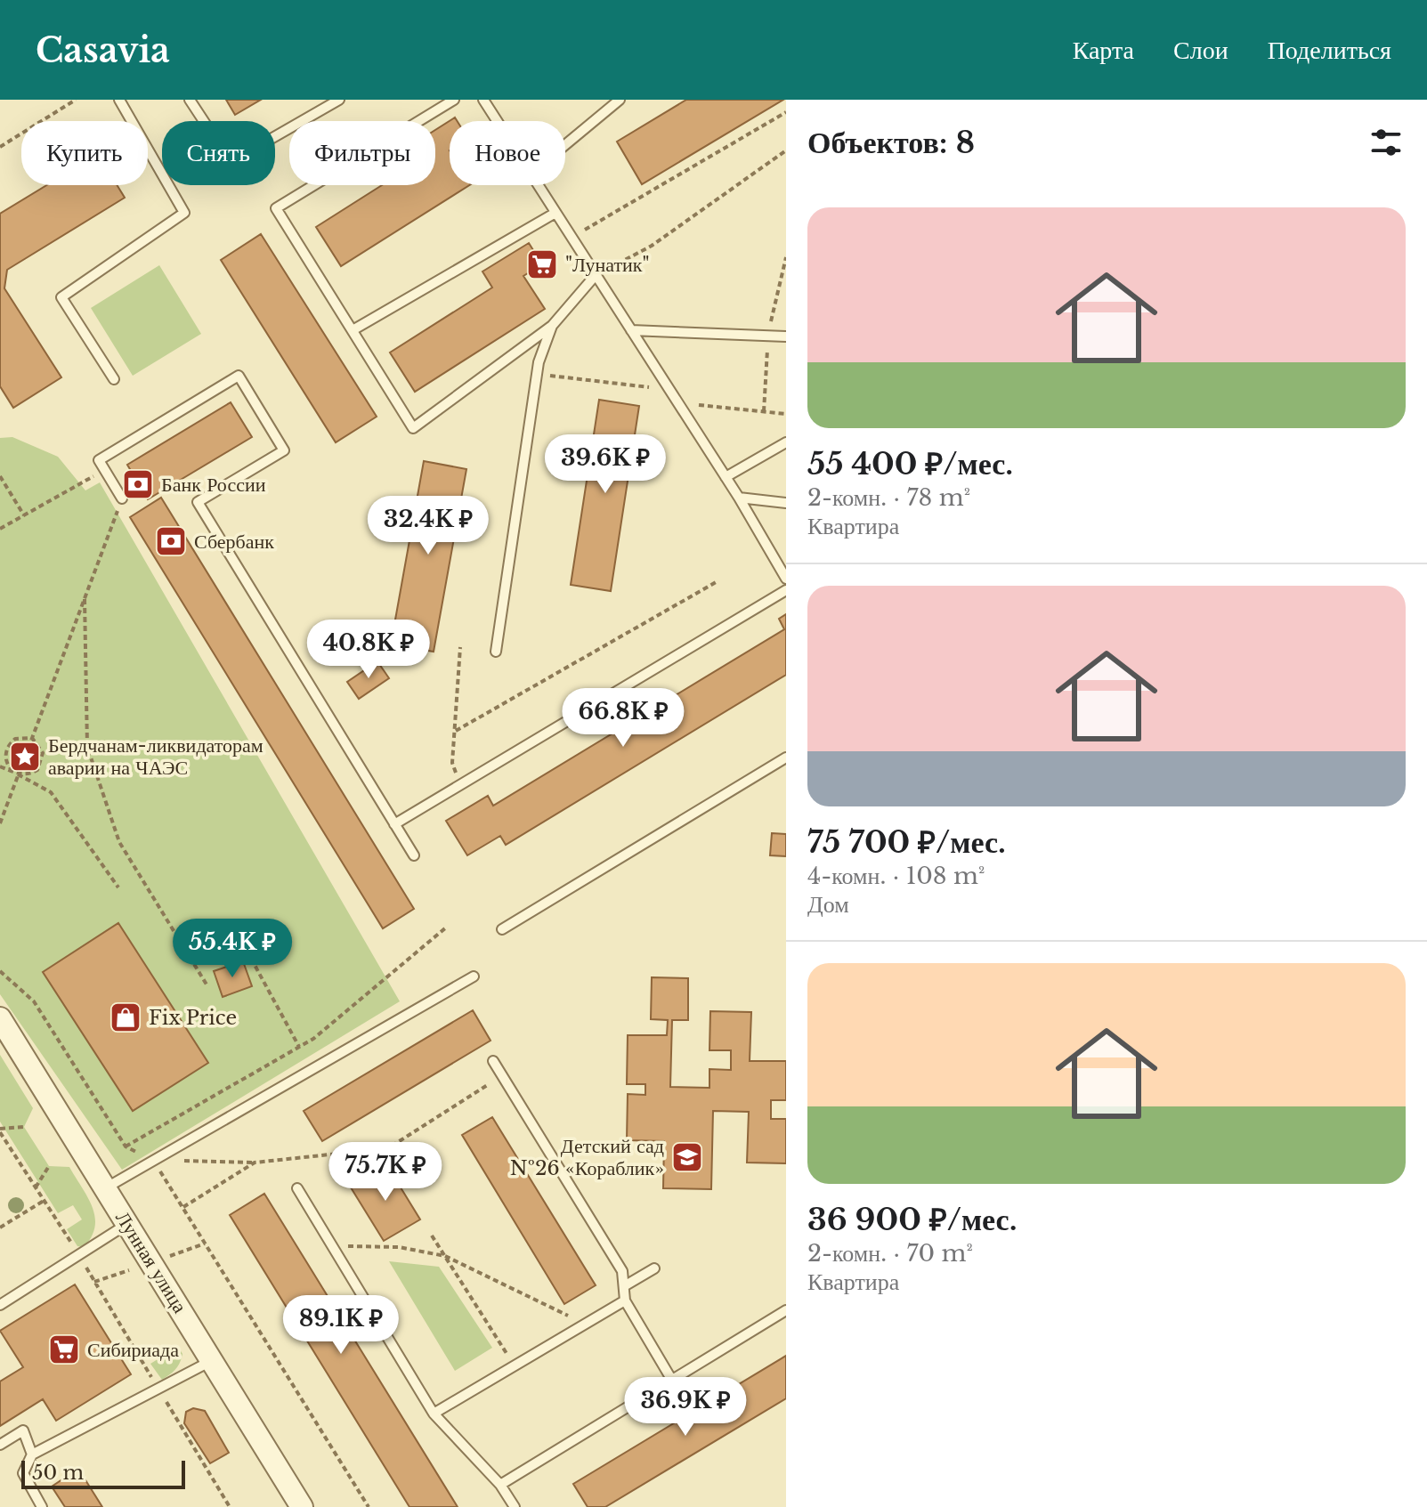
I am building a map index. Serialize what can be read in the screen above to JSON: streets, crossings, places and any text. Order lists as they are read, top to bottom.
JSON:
{
  "streets": {
    "street": ["Лунная улица"]
  },
  "places": {
    "supermarket": ["\"Лунатик\"", "Сибириада"],
    "bank": ["Банк России", "Сбербанк"],
    "place": ["Бердчанам-ликвидаторам аварии на ЧАЭС"],
    "shop": ["Fix Price"],
    "school or university": ["Детский сад №26 «Кораблик»"]
  },
  "scale_bar": "50 m",
  "page": {
    "header": "Casavia",
    "nav": ["Карта", "Слои", "Поделиться"],
    "heading": "Объектов: 8",
    "chip": [
      "Купить",
      "Снять",
      "Фильтры",
      "Новое"
    ],
    "list": [
      {
        "name": "55 400 ₽/мес.",
        "note": "2-комн. · 78 m² · Квартира"
      },
      {
        "name": "75 700 ₽/мес.",
        "note": "4-комн. · 108 m² · Дом"
      },
      {
        "name": "36 900 ₽/мес.",
        "note": "2-комн. · 70 m² · Квартира"
      }
    ],
    "price": [
      "39.6K ₽",
      "32.4K ₽",
      "40.8K ₽",
      "66.8K ₽",
      "55.4K ₽",
      "75.7K ₽",
      "89.1K ₽",
      "36.9K ₽"
    ],
    "scale": "50 m"
  }
}
